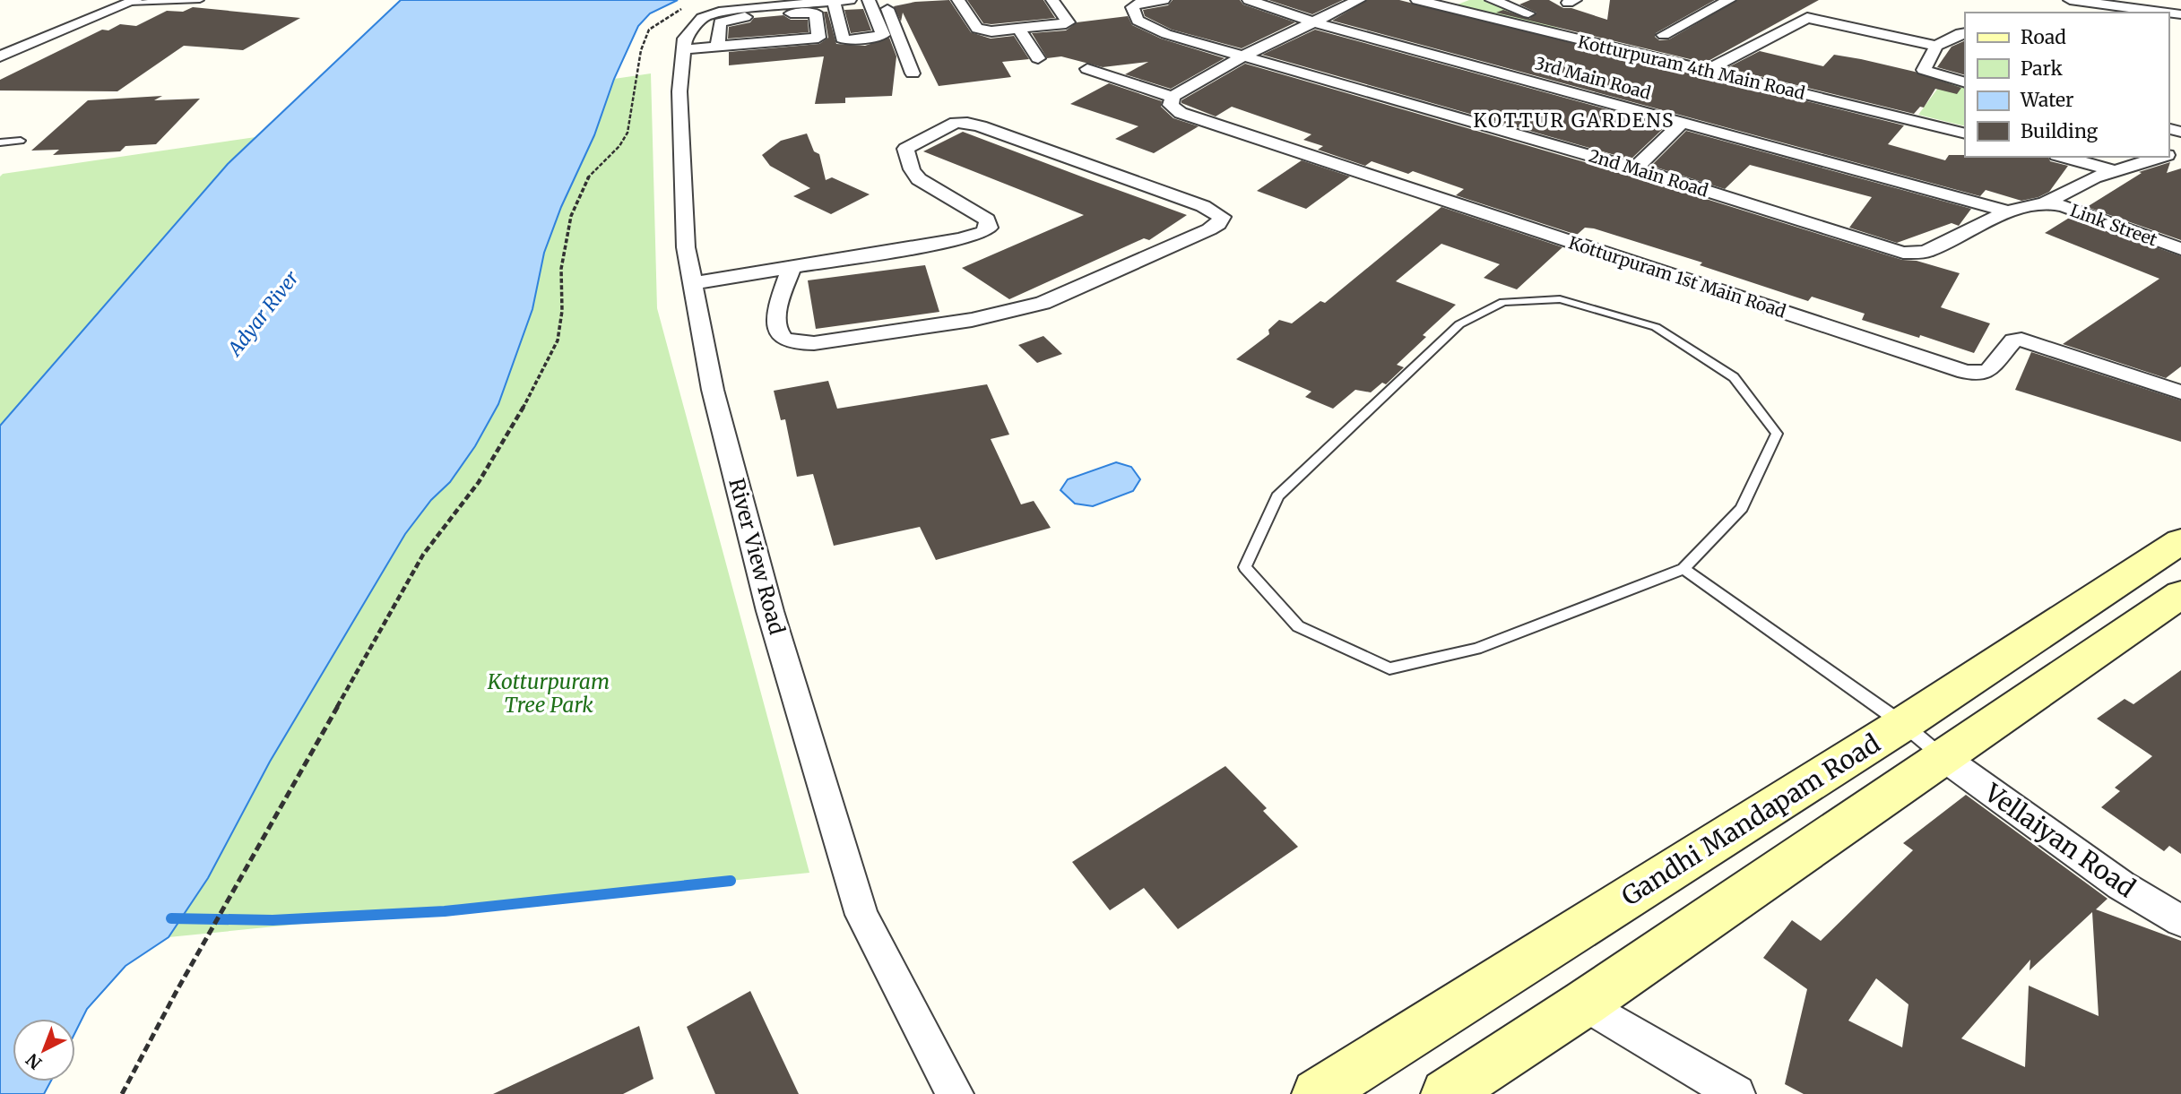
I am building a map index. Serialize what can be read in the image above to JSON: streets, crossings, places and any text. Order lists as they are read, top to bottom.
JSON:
{
  "streets": {
    "main road": ["Gandhi Mandapam Road"],
    "street": [
      "Kotturpuram 4th Main Road",
      "3rd Main Road",
      "2nd Main Road",
      "Link Street",
      "Kotturpuram 1st Main Road",
      "River View Road",
      "Vellaiyan Road"
    ]
  },
  "crossings": [
    ["3rd Main Road", "2nd Main Road"],
    ["2nd Main Road", "Link Street"]
  ],
  "districts": ["KOTTUR GARDENS"],
  "water": ["Adyar River"],
  "parks": ["Kotturpuram Tree Park"],
  "legend": [
    "Road",
    "Park",
    "Water",
    "Building"
  ],
  "north": "bottom left"
}
